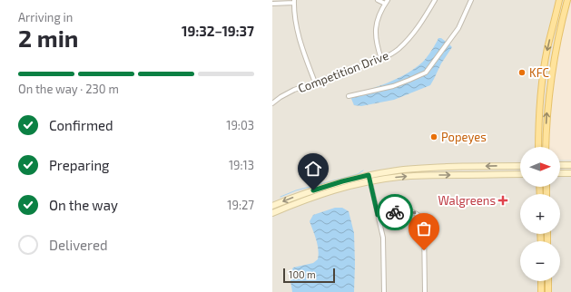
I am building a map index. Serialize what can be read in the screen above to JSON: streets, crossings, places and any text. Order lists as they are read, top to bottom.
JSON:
{
  "streets": {
    "street": ["Competition Drive"]
  },
  "places": {
    "other": ["KFC", "Popeyes"],
    "health": ["Walgreens"]
  },
  "scale_bar": "100 m",
  "north": "right",
  "page": {
    "heading": ["2 min", "Arriving in", "19:32–19:37"],
    "bar": "On the way · 230 m",
    "list": [
      ["Confirmed", "19:03"],
      ["Preparing", "19:13"],
      ["On the way", "19:27"],
      "Delivered"
    ],
    "map_buttons": ["+", "−"],
    "scale": "100 m"
  }
}
